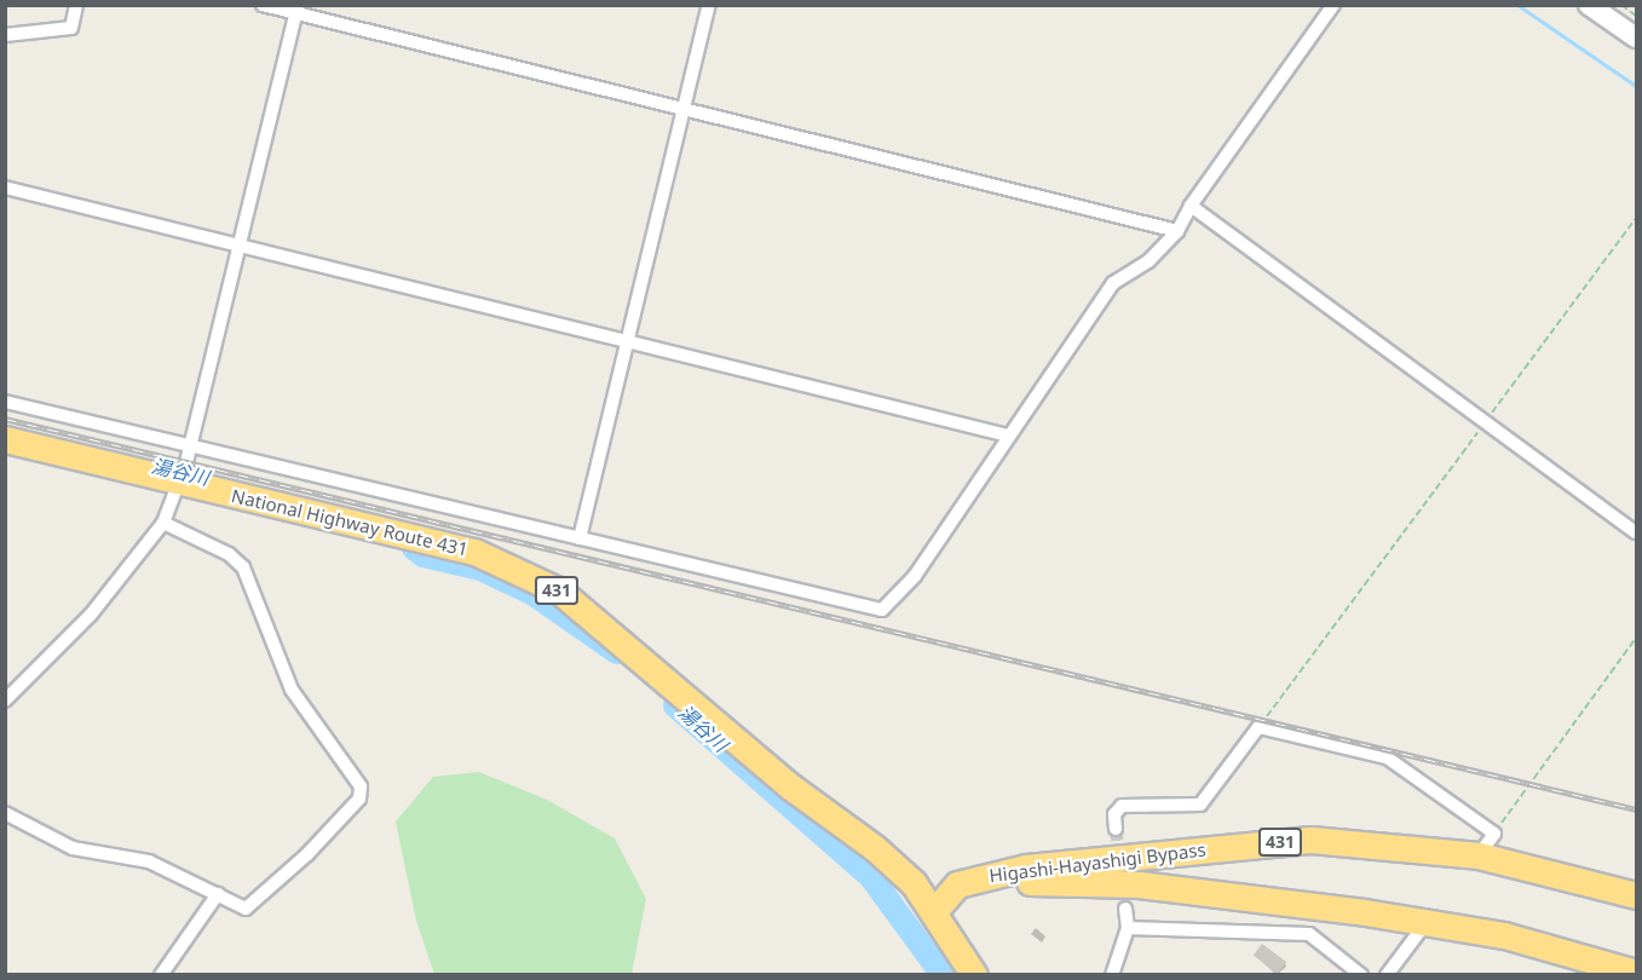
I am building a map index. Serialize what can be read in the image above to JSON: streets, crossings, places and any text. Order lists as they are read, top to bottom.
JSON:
{
  "streets": {
    "highway": ["National Highway Route 431", "431", "Higashi-Hayashigi Bypass"]
  },
  "crossings": [
    ["National Highway Route 431", "Higashi-Hayashigi Bypass"]
  ],
  "water": ["湯谷川"]
}
